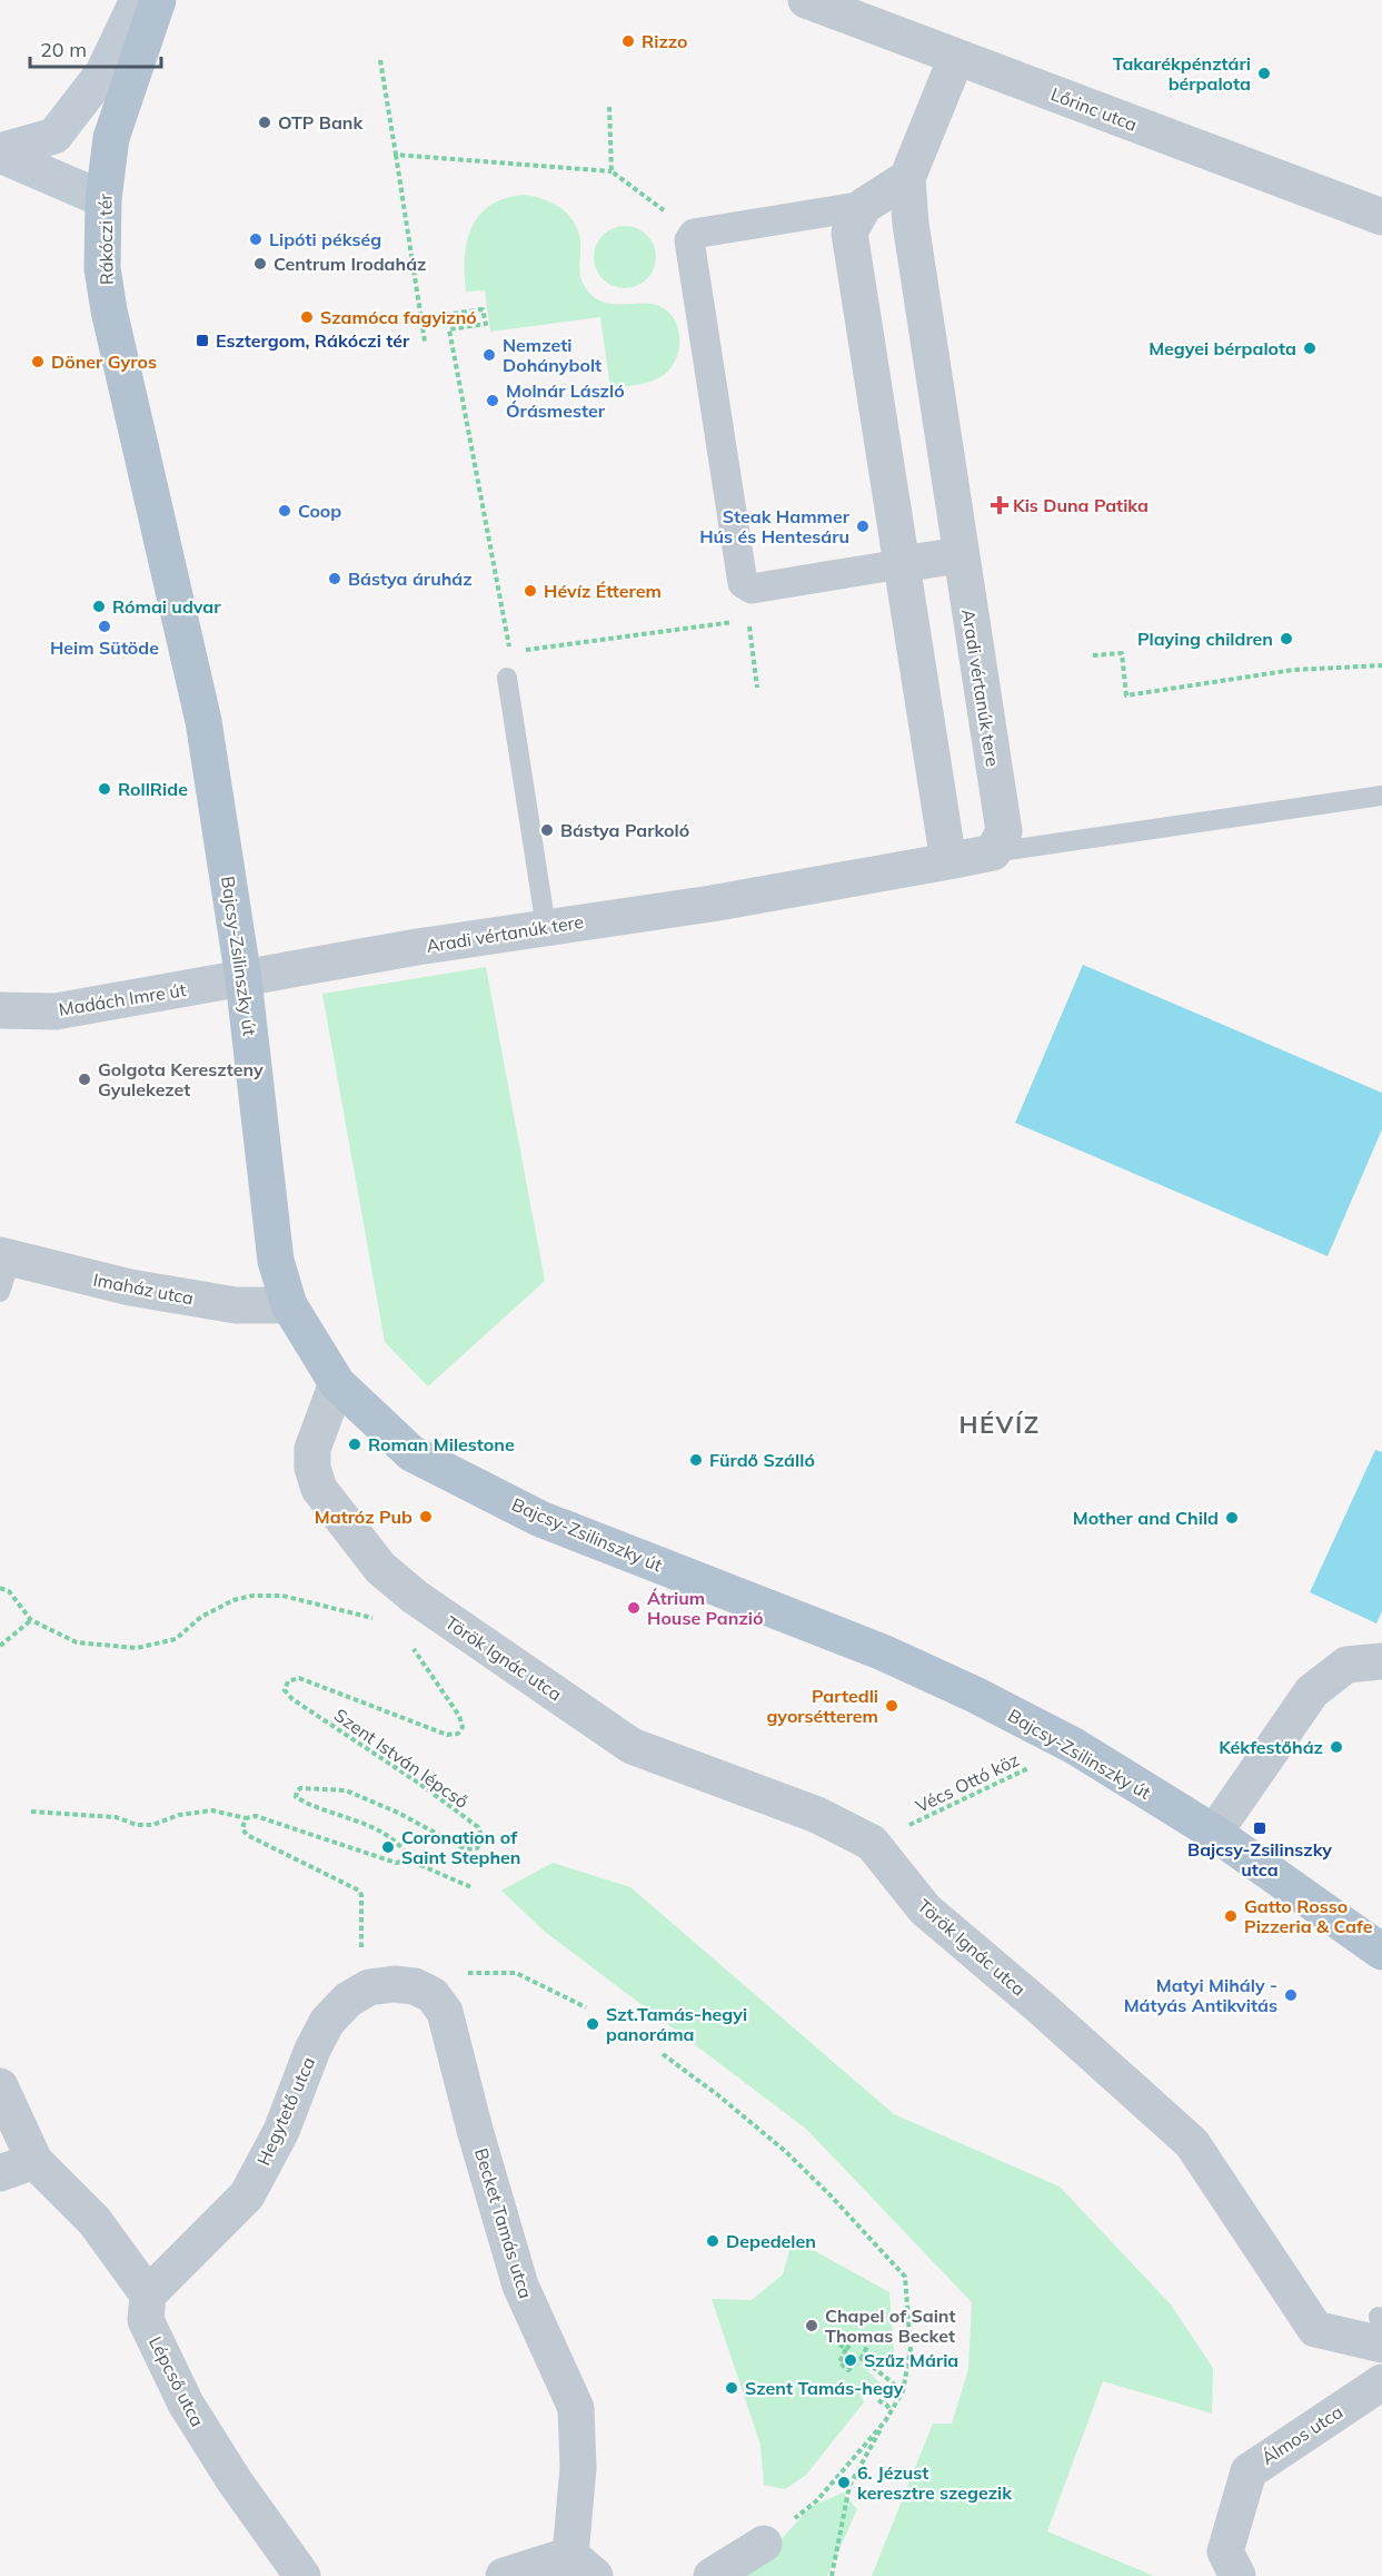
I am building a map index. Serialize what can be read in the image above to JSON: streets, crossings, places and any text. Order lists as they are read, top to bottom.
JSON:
{
  "streets": {
    "main road": ["Rákóczi tér", "Bajcsy-Zsilinszky út"],
    "street": [
      "Lőrinc utca",
      "Aradi vértanúk tere",
      "Madách Imre út",
      "Imaház utca",
      "Török Ignác utca",
      "Hegytető utca",
      "Becket Tamás utca",
      "Lépcső utca",
      "Álmos utca"
    ],
    "path": ["Szent István lépcső", "Vécs Ottó köz"]
  },
  "crossings": [
    ["Lőrinc utca", "Aradi vértanúk tere"],
    ["Rákóczi tér", "Bajcsy-Zsilinszky út"],
    ["Aradi vértanúk tere", "Bajcsy-Zsilinszky út"],
    ["Aradi vértanúk tere", "Madách Imre út"],
    ["Bajcsy-Zsilinszky út", "Madách Imre út"],
    ["Bajcsy-Zsilinszky út", "Imaház utca"],
    ["Bajcsy-Zsilinszky út", "Török Ignác utca"],
    ["Bajcsy-Zsilinszky út", "Vécs Ottó köz"],
    ["Török Ignác utca", "Vécs Ottó köz"],
    ["Hegytető utca", "Becket Tamás utca"],
    ["Hegytető utca", "Lépcső utca"]
  ],
  "districts": ["HÉVÍZ"],
  "places": {
    "other": [
      "Rizzo",
      "Takarékpénztári bérpalota",
      "OTP Bank",
      "Lipóti pékség",
      "Centrum Irodaház",
      "Szamóca fagyiznó",
      "Megyei bérpalota",
      "Nemzeti Dohánybolt",
      "Döner Gyros",
      "Molnár László Órásmester",
      "Coop",
      "Steak Hammer Hús és Hentesáru",
      "Bástya áruház",
      "Hévíz Étterem",
      "Római udvar",
      "Heim Sütöde",
      "Playing children",
      "RollRide",
      "Bástya Parkoló",
      "Golgota Kereszteny Gyulekezet",
      "Roman Milestone",
      "Fürdő Szálló",
      "Matróz Pub",
      "Mother and Child",
      "Átrium House Panzió",
      "Partedli gyorsétterem",
      "Kékfestőház",
      "Coronation of Saint Stephen",
      "Gatto Rosso Pizzeria & Cafe",
      "Matyi Mihály - Mátyás Antikvitás",
      "Szt.Tamás-hegyi panoráma",
      "Depedelen",
      "Chapel of Saint Thomas Becket",
      "Szűz Mária",
      "Szent Tamás-hegy",
      "6. Jézust keresztre szegezik"
    ],
    "transit": ["Esztergom, Rákóczi tér", "Bajcsy-Zsilinszky utca"],
    "health": ["Kis Duna Patika"]
  },
  "scale_bar": "20 m"
}
